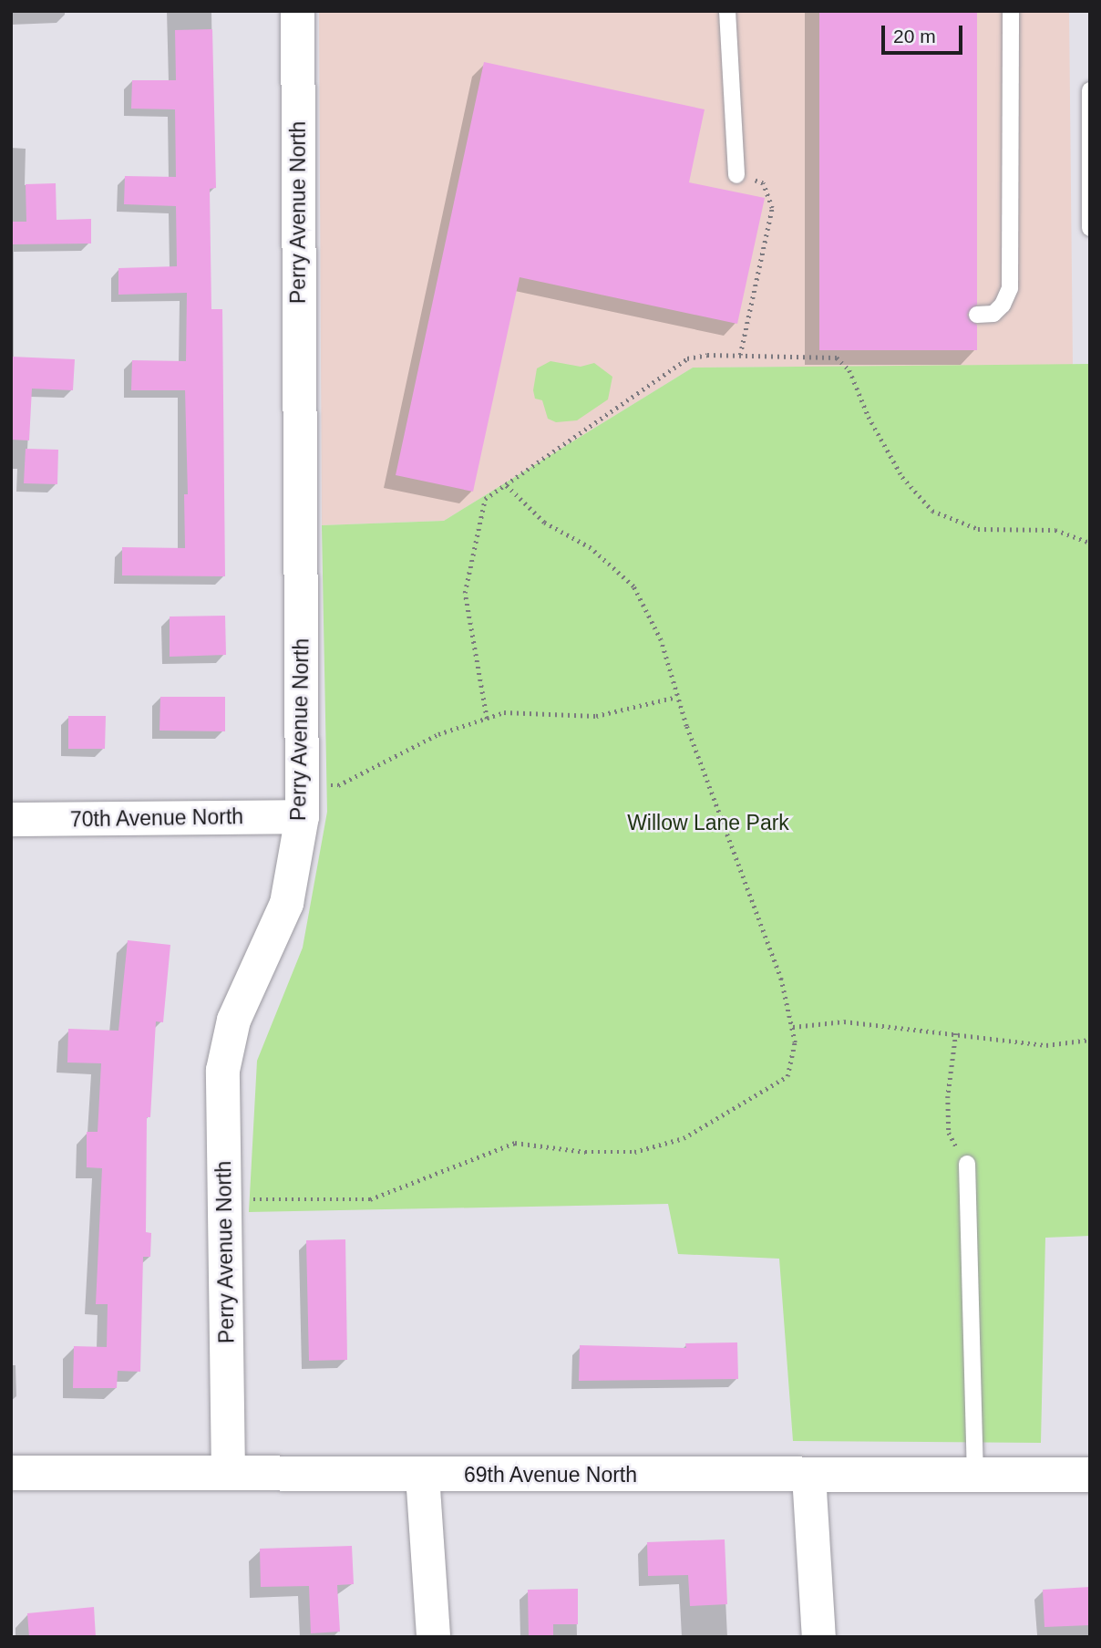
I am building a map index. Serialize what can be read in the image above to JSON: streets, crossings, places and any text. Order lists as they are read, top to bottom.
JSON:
{
  "streets": {
    "street": ["Perry Avenue North", "70th Avenue North", "69th Avenue North"]
  },
  "crossings": [
    ["Perry Avenue North", "70th Avenue North"],
    ["Perry Avenue North", "69th Avenue North"]
  ],
  "parks": ["Willow Lane Park"],
  "scale_bar": "20 m"
}
